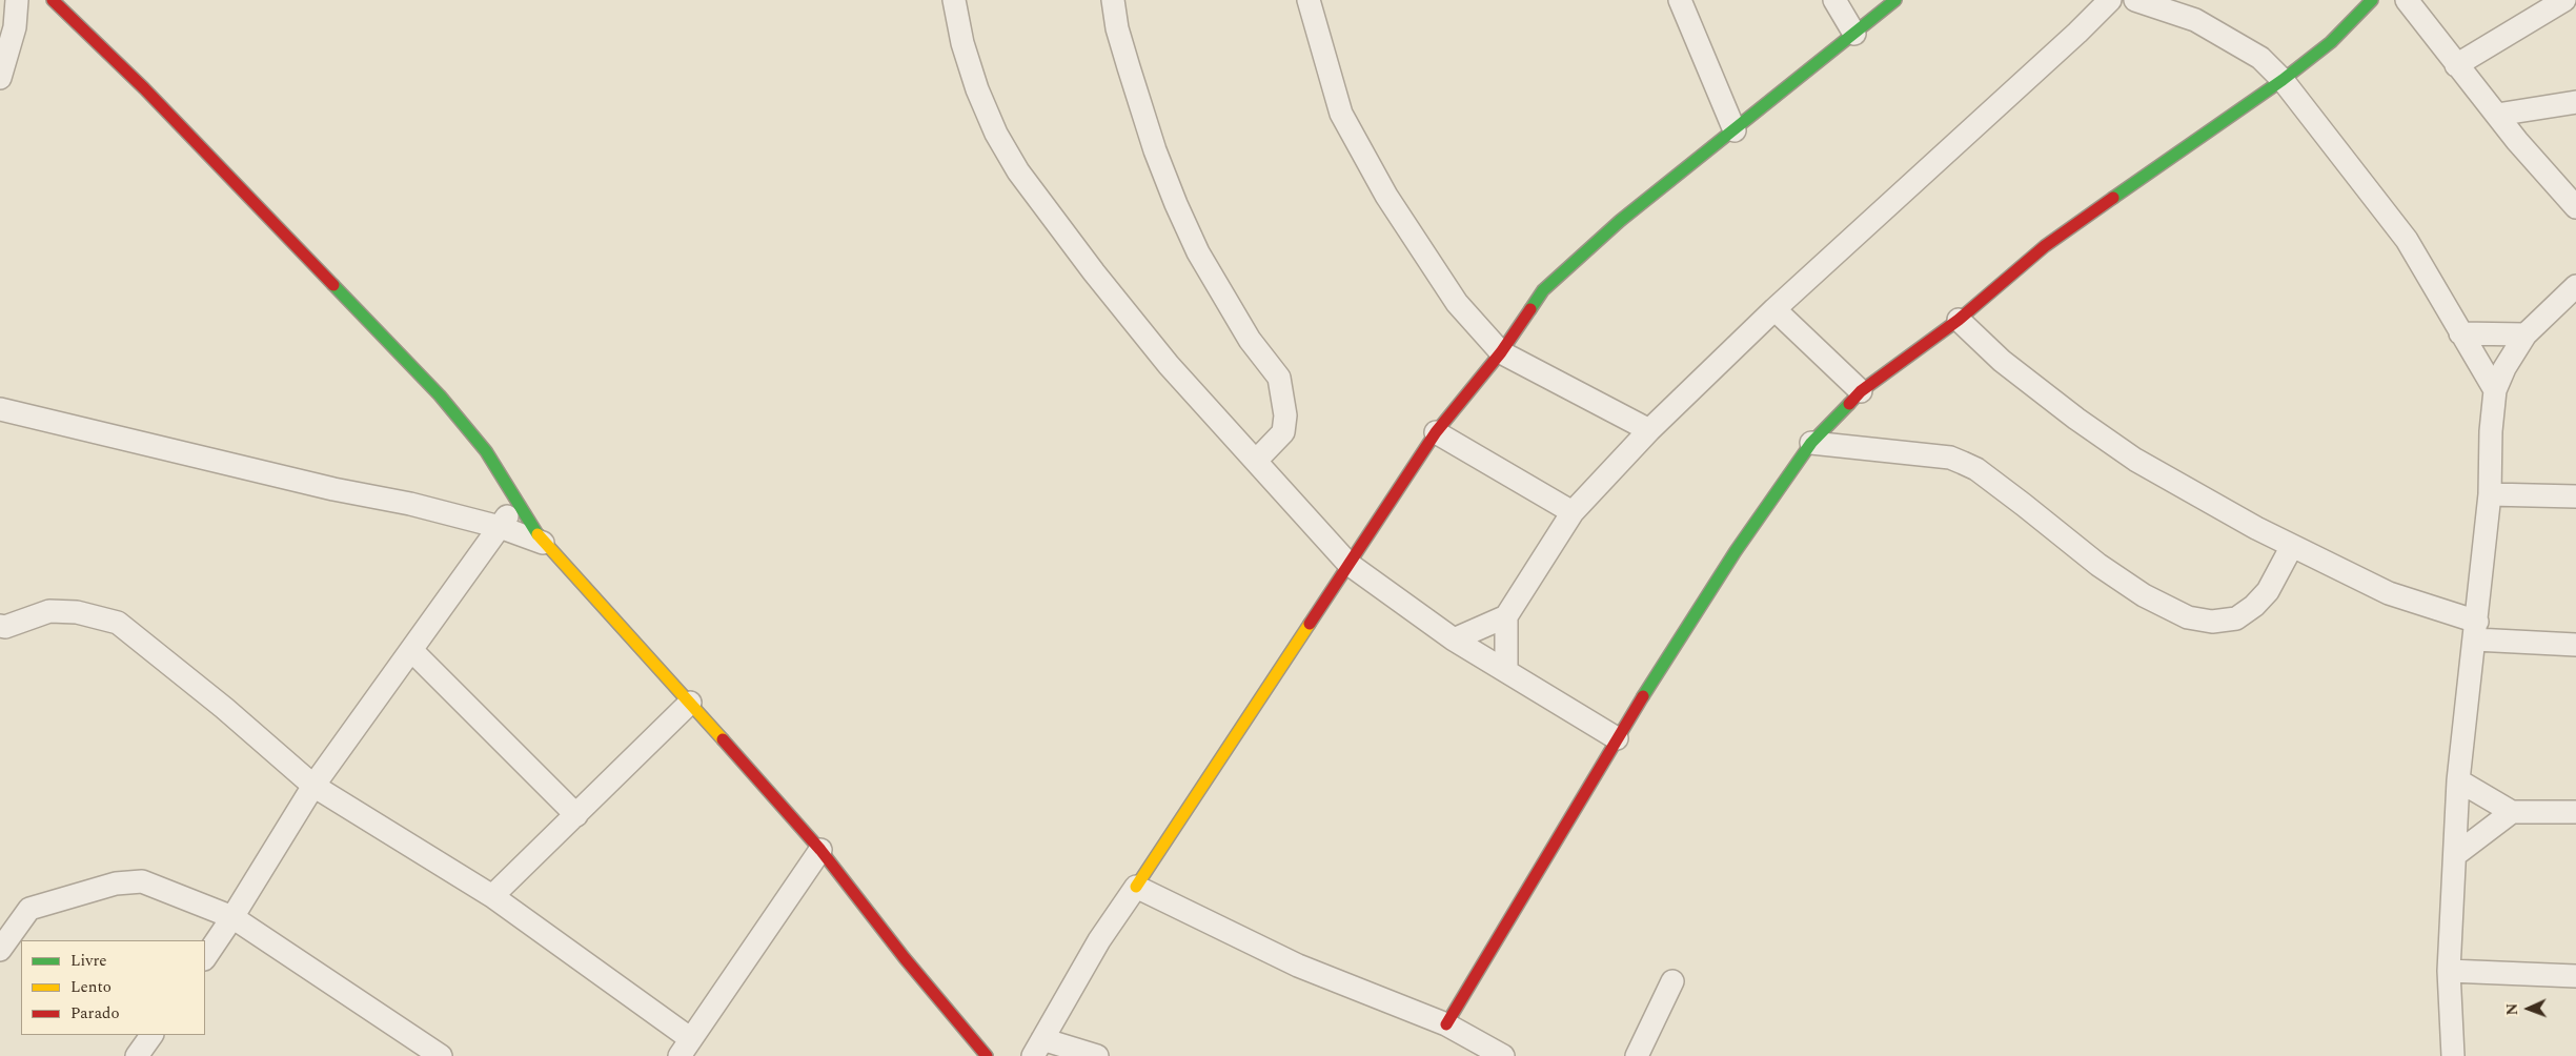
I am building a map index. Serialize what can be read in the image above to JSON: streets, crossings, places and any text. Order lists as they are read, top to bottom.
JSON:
{
  "legend": ["Livre", "Lento", "Parado"],
  "north": "left"
}
